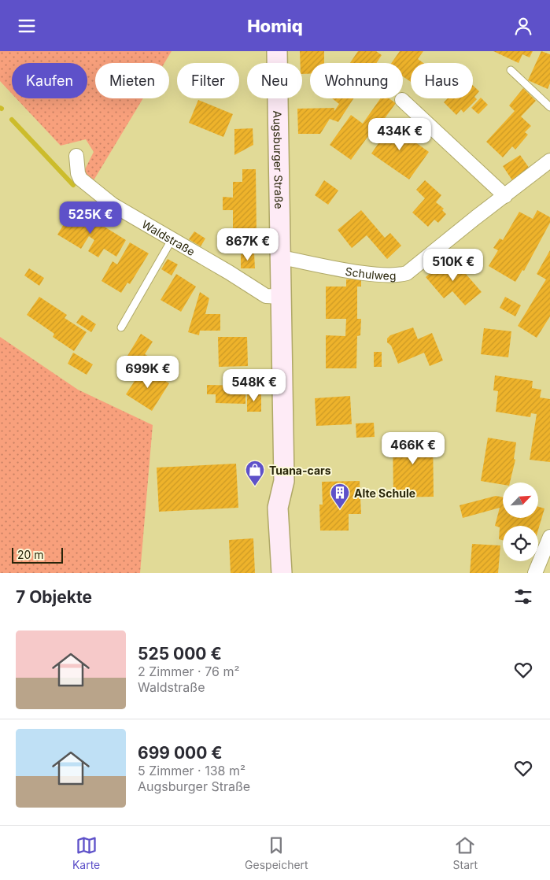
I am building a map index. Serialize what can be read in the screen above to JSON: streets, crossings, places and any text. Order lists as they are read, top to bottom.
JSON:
{
  "streets": {
    "street": ["Augsburger Straße", "Waldstraße", "Schulweg"]
  },
  "crossings": [
    ["Augsburger Straße", "Waldstraße"],
    ["Augsburger Straße", "Schulweg"]
  ],
  "places": {
    "shop": ["Tuana-cars"],
    "building": ["Alte Schule"]
  },
  "scale_bar": "20 m",
  "north": "top right",
  "page": {
    "header": "Homiq",
    "chip": [
      "Kaufen",
      "Mieten",
      "Filter",
      "Neu",
      "Wohnung",
      "Haus"
    ],
    "price": [
      "434K €",
      "525K €",
      "867K €",
      "510K €",
      "699K €",
      "548K €",
      "466K €"
    ],
    "scale": "20 m",
    "heading": "7 Objekte",
    "list": [
      {
        "name": "525 000 €",
        "note": "2 Zimmer · 76 m² · Waldstraße"
      },
      {
        "name": "699 000 €",
        "note": "5 Zimmer · 138 m² · Augsburger Straße"
      }
    ],
    "tabs": ["Karte", "Gespeichert", "Start"]
  }
}
